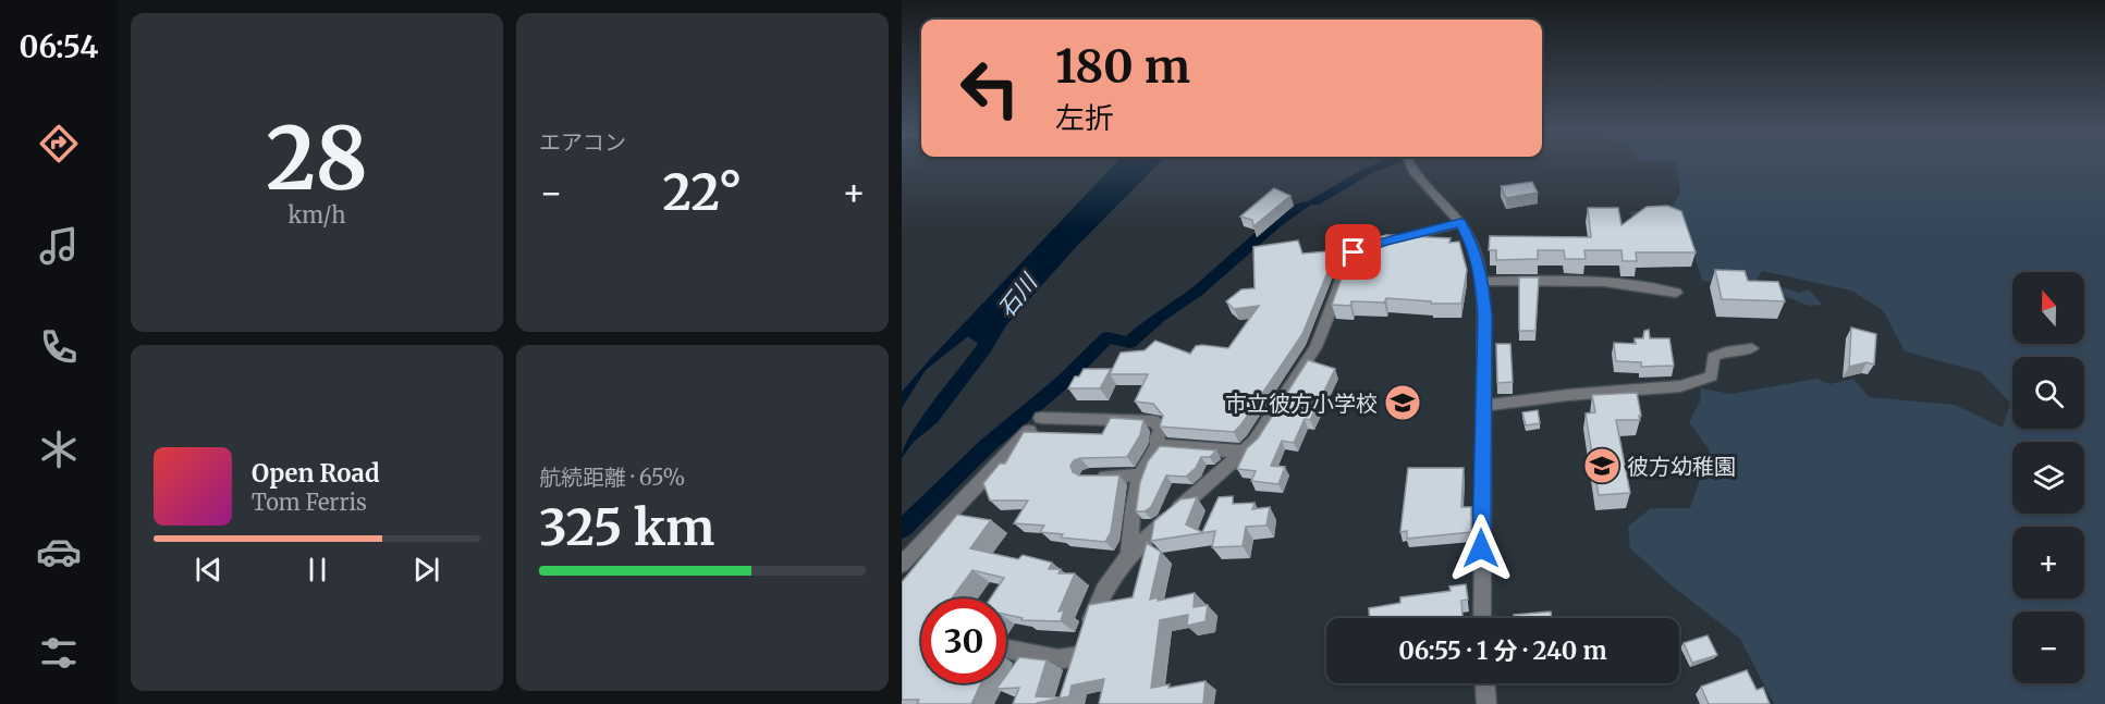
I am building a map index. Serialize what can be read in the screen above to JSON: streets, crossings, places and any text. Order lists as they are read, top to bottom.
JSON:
{
  "water": ["石川"],
  "places": {
    "school or university": ["市立彼方小学校", "彼方幼稚園"]
  },
  "north": "top",
  "page": {
    "tabs": "06:54",
    "tile": [
      ["28", "km/h"],
      "エアコン",
      ["航続距離 · 65%", "325 km"]
    ],
    "turn": ["180 m", "左折"],
    "heat": ["−", "22°", "+"],
    "map_buttons": ["+", "−"],
    "song": ["Open Road", "Tom Ferris"],
    "limit": "30",
    "trip": "06:55 · 1 分 · 240 m"
  }
}
